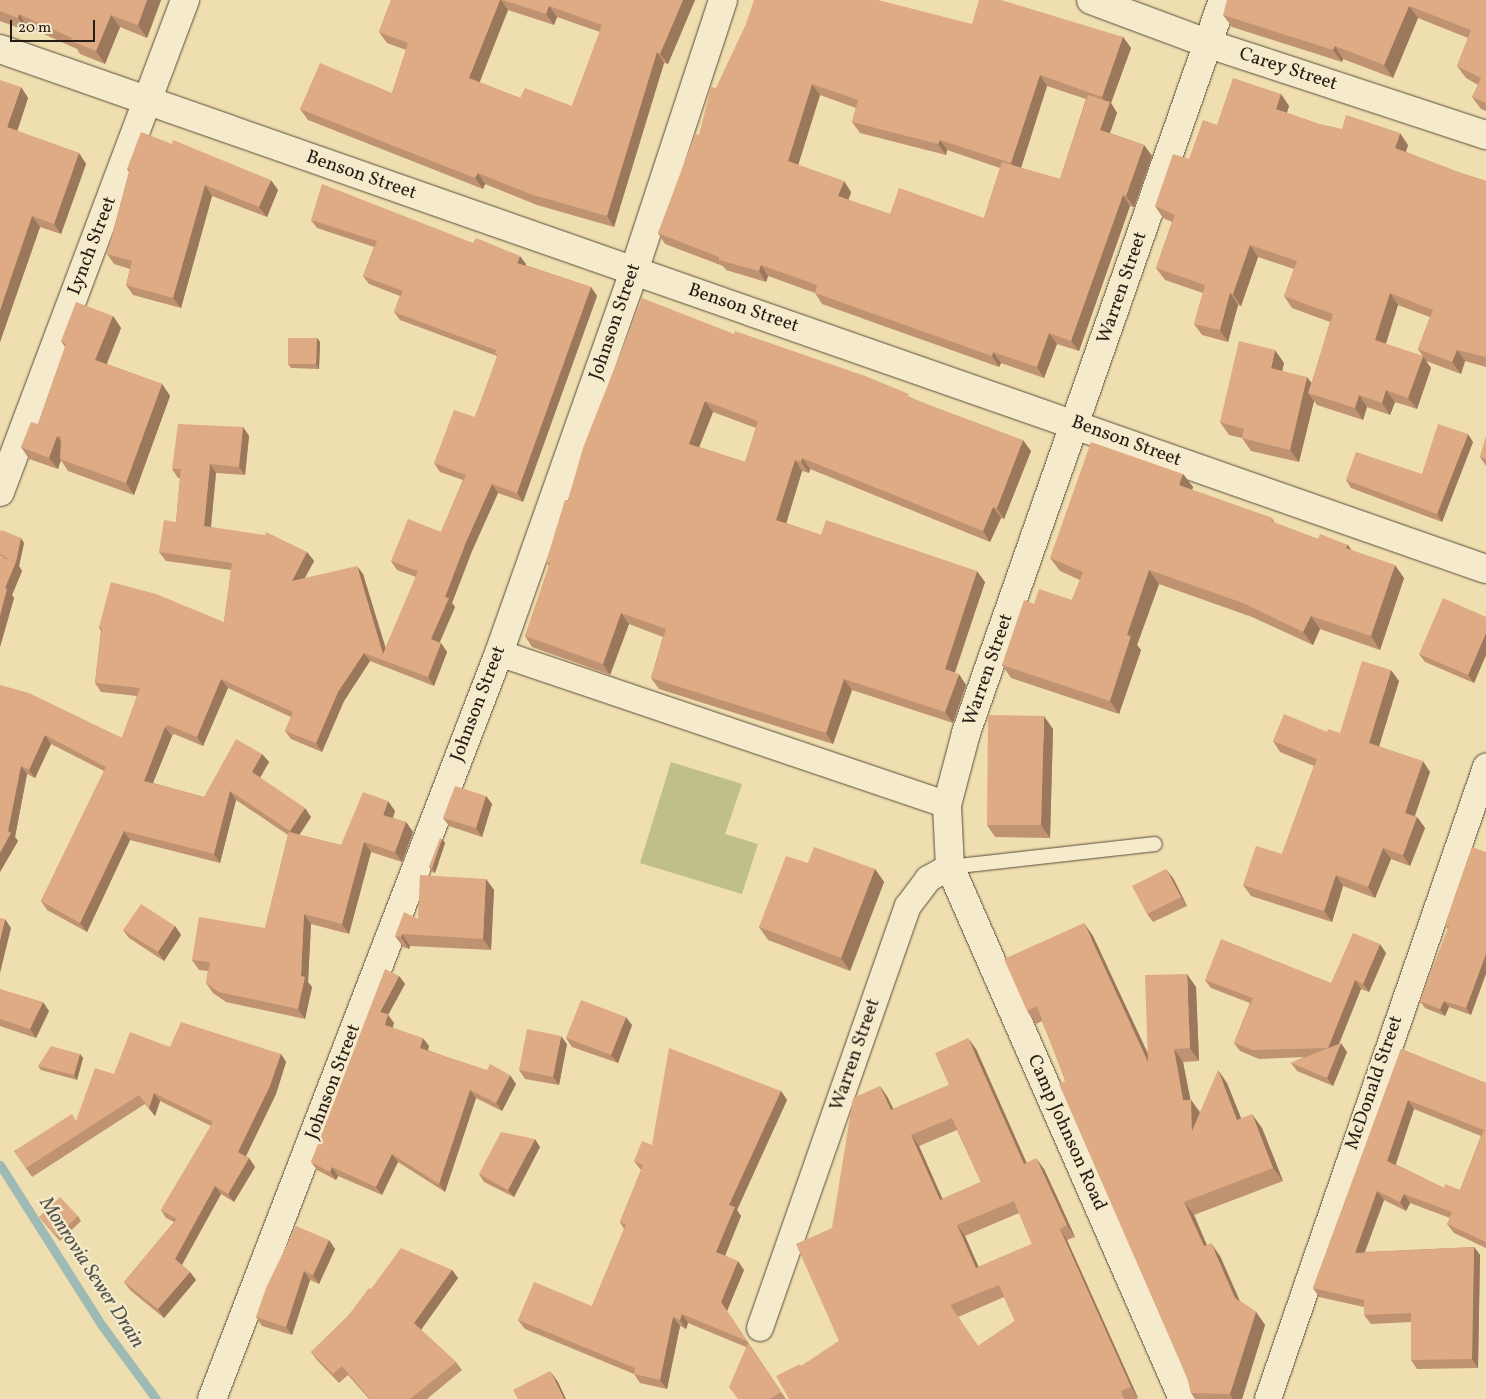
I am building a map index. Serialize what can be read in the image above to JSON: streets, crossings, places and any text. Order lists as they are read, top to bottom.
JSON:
{
  "streets": {
    "street": [
      "Carey Street",
      "Benson Street",
      "Lynch Street",
      "Warren Street",
      "Johnson Street",
      "McDonald Street",
      "Camp Johnson Road"
    ]
  },
  "crossings": [
    ["Carey Street", "Warren Street"],
    ["Benson Street", "Lynch Street"],
    ["Benson Street", "Warren Street"],
    ["Benson Street", "Johnson Street"],
    ["Warren Street", "Camp Johnson Road"]
  ],
  "water": ["Monrovia Sewer Drain"],
  "scale_bar": "20 m"
}
